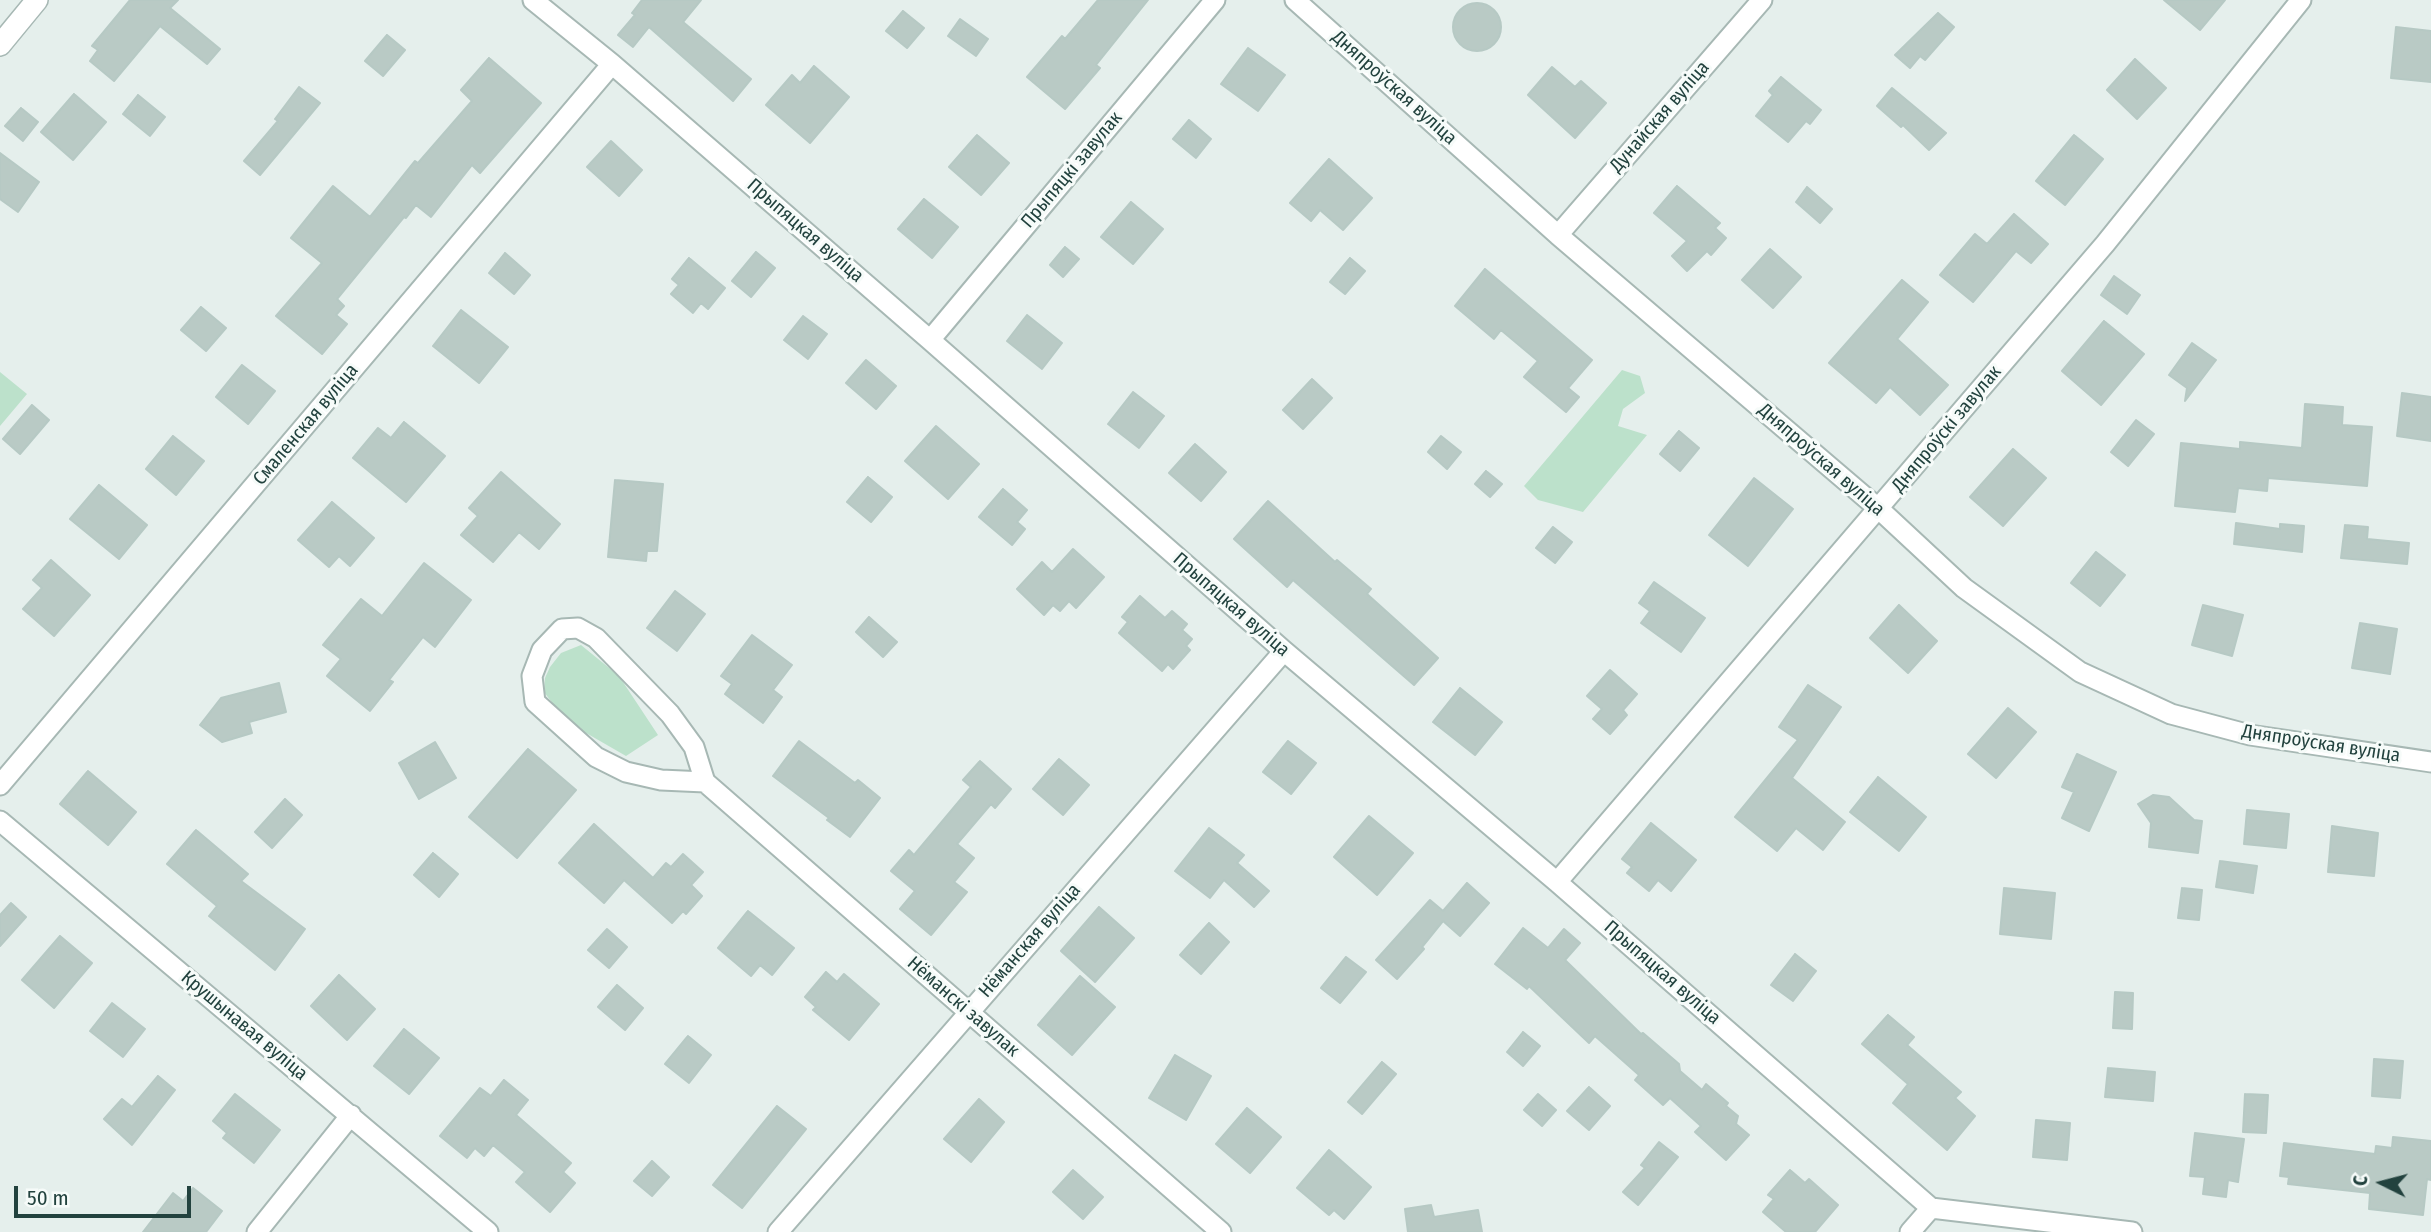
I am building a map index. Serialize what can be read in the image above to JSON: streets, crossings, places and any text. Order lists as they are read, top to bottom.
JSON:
{
  "streets": {
    "street": [
      "Дняпроўская вуліца",
      "Дунайская вуліца",
      "Прыпяцкі завулак",
      "Прыпяцкая вуліца",
      "Смаленская вуліца",
      "Дняпроўскі завулак",
      "Нёманская вуліца",
      "Нёманскі завулак",
      "Крушынавая вуліца"
    ]
  },
  "crossings": [
    ["Дняпроўская вуліца", "Дунайская вуліца"],
    ["Дняпроўская вуліца", "Дняпроўскі завулак"],
    ["Прыпяцкі завулак", "Прыпяцкая вуліца"],
    ["Прыпяцкая вуліца", "Смаленская вуліца"],
    ["Прыпяцкая вуліца", "Дняпроўскі завулак"],
    ["Прыпяцкая вуліца", "Нёманская вуліца"],
    ["Нёманская вуліца", "Нёманскі завулак"]
  ],
  "scale_bar": "50 m",
  "north": "left"
}
